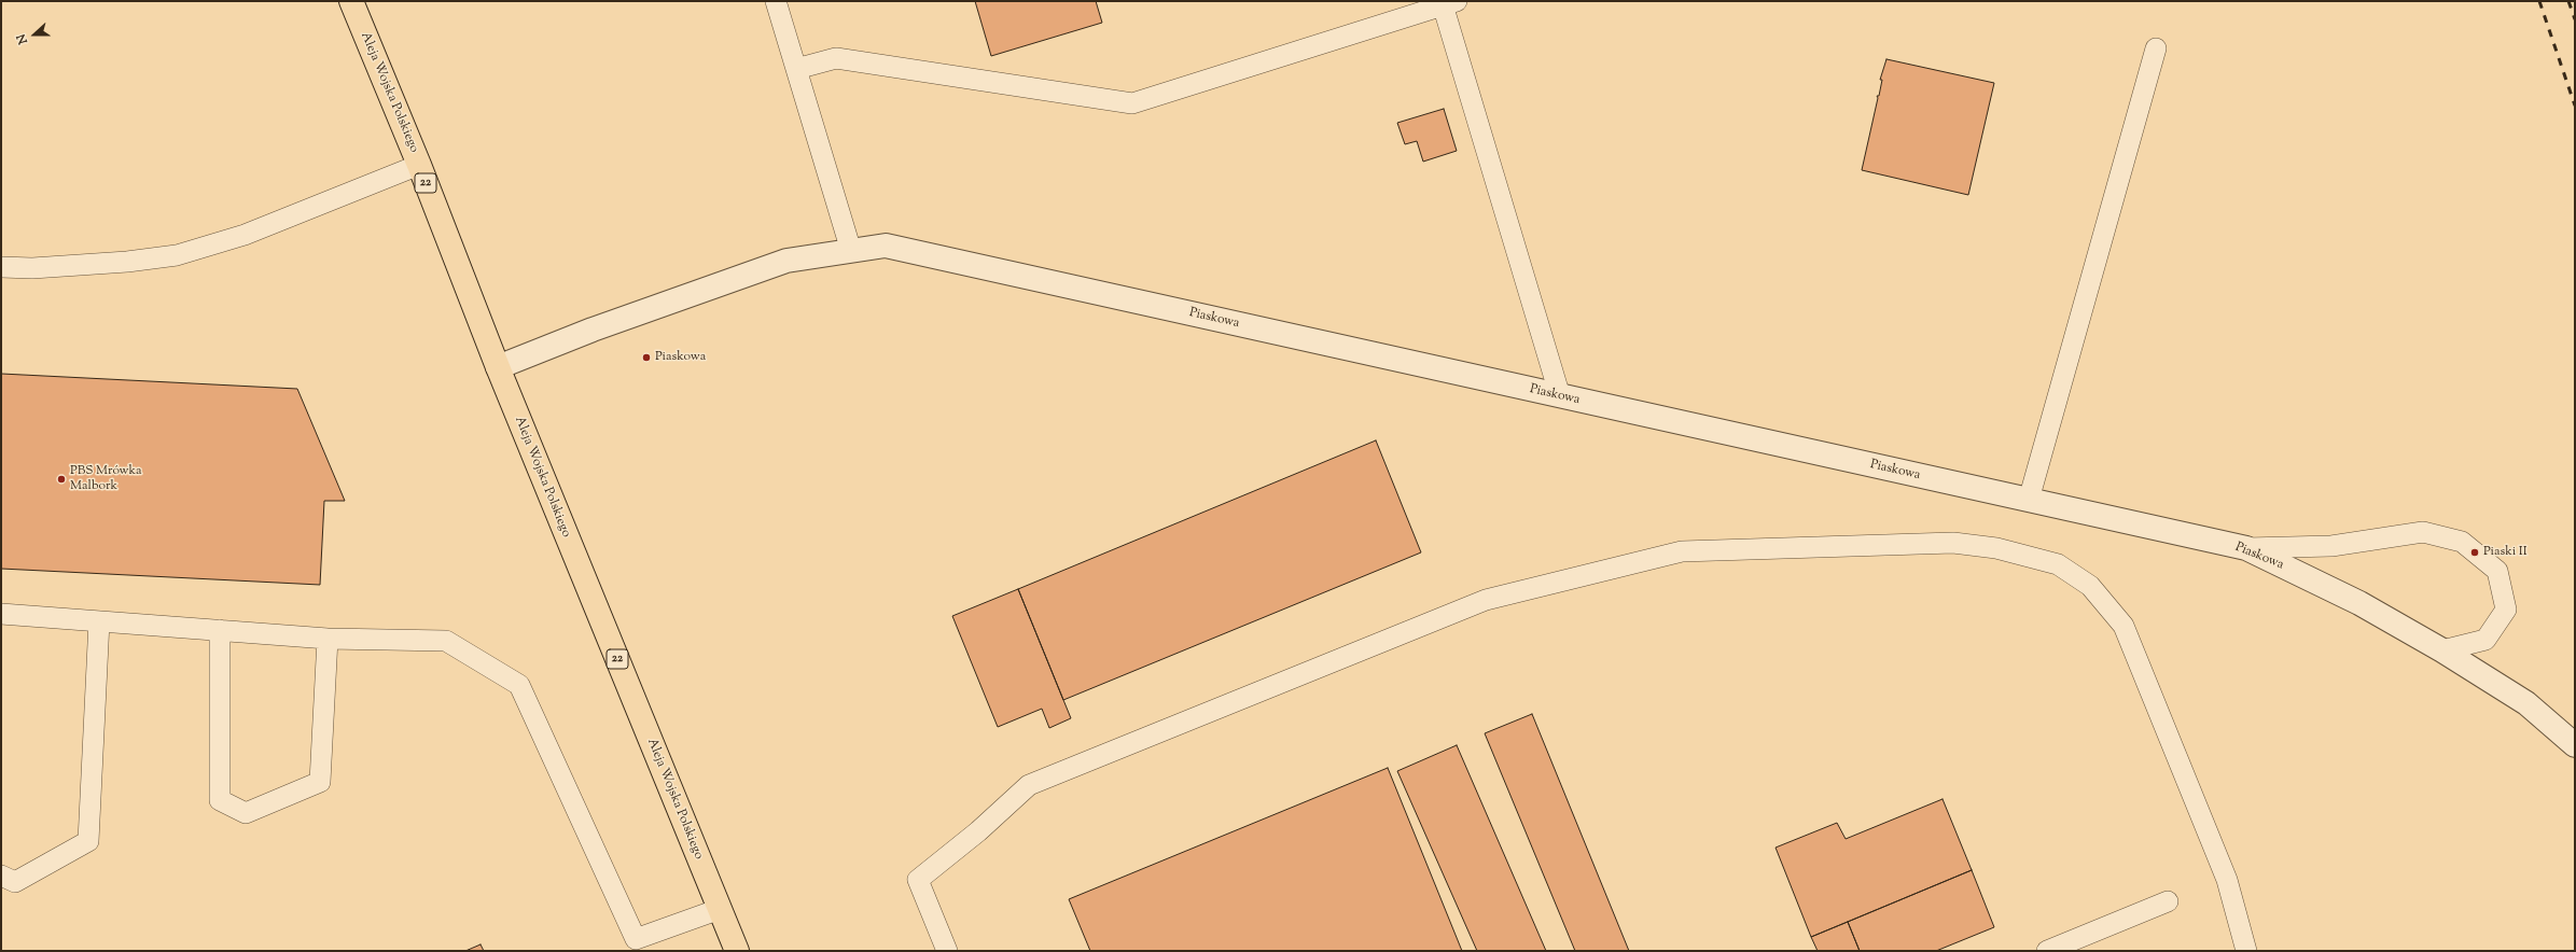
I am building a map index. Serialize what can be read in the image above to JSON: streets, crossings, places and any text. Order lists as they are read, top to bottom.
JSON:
{
  "streets": {
    "main road": ["Aleja Wojska Polskiego", "22"],
    "street": ["Piaskowa"]
  },
  "crossings": [
    ["Aleja Wojska Polskiego", "Piaskowa"]
  ],
  "places": ["Piaskowa", "PBS Mrówka Malbork", "Piaski II"],
  "north": "left"
}
